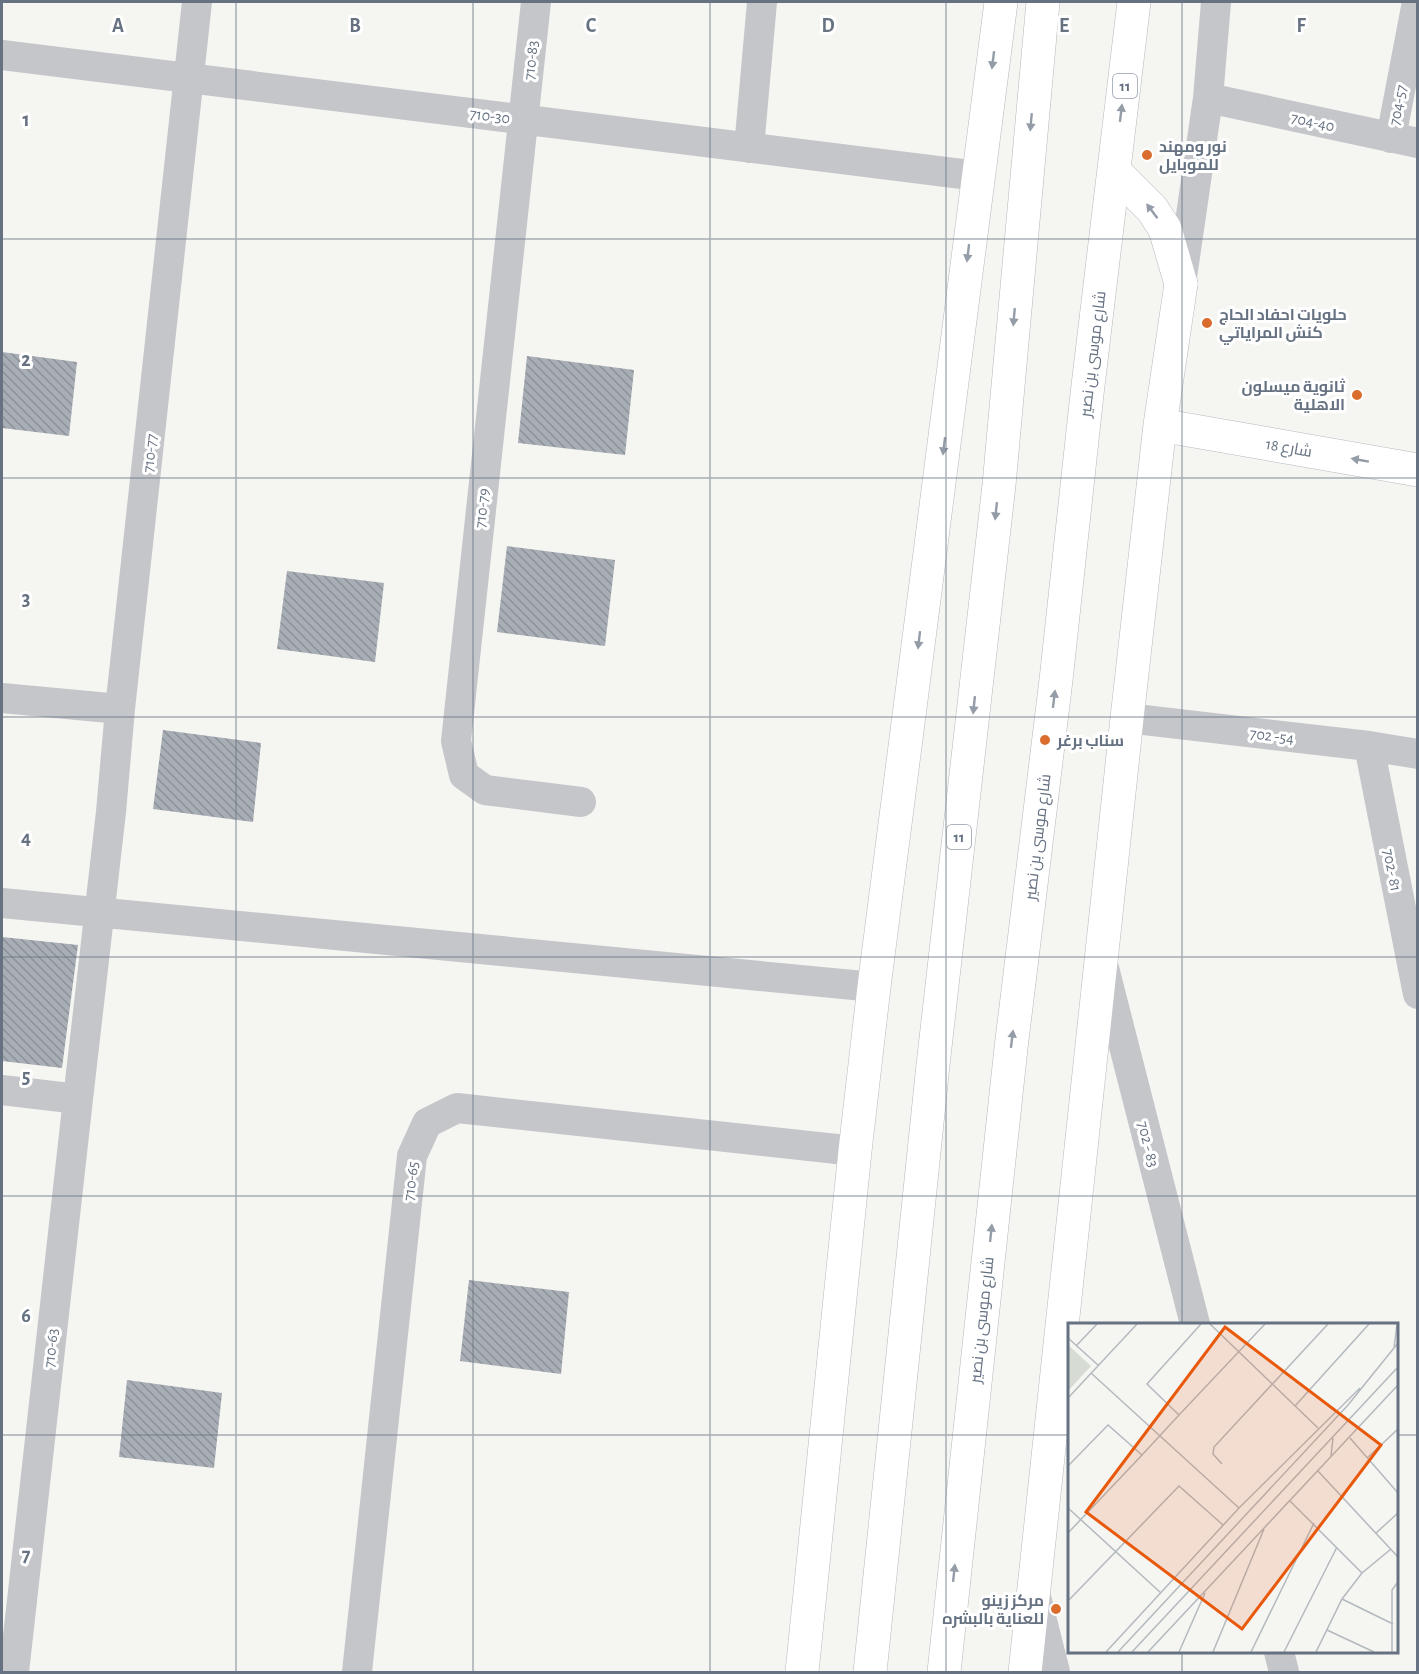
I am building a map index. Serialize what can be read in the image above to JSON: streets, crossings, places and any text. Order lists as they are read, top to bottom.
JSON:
{
  "streets": {
    "main road": ["11", "شارع موسى بن نصير", "شارع 18"],
    "street": [
      "710-83",
      "704-57",
      "710-30",
      "704-40",
      "710-77",
      "710-79",
      "702 -54",
      "702- 81",
      "702 - 83",
      "710-65",
      "710-63"
    ]
  },
  "crossings": [
    ["710-83", "710-30"],
    ["710-83", "710-79"],
    ["704-57", "704-40"],
    ["710-30", "710-77"],
    ["710-30", "710-79"],
    ["710-77", "710-63"],
    ["702 -54", "702- 81"]
  ],
  "one_way": ["شارع 18"],
  "places": [
    "نور ومهند للموبايل",
    "حلويات احفاد الحاج كنش المراياتي",
    "ثانوية ميسلون الاهلية",
    "سناب برغر",
    "مركز زينو للعناية بالبشره"
  ],
  "grid": {
    "columns": [
      "A",
      "B",
      "C",
      "D",
      "E",
      "F"
    ],
    "rows": [
      "1",
      "2",
      "3",
      "4",
      "5",
      "6",
      "7"
    ]
  }
}
